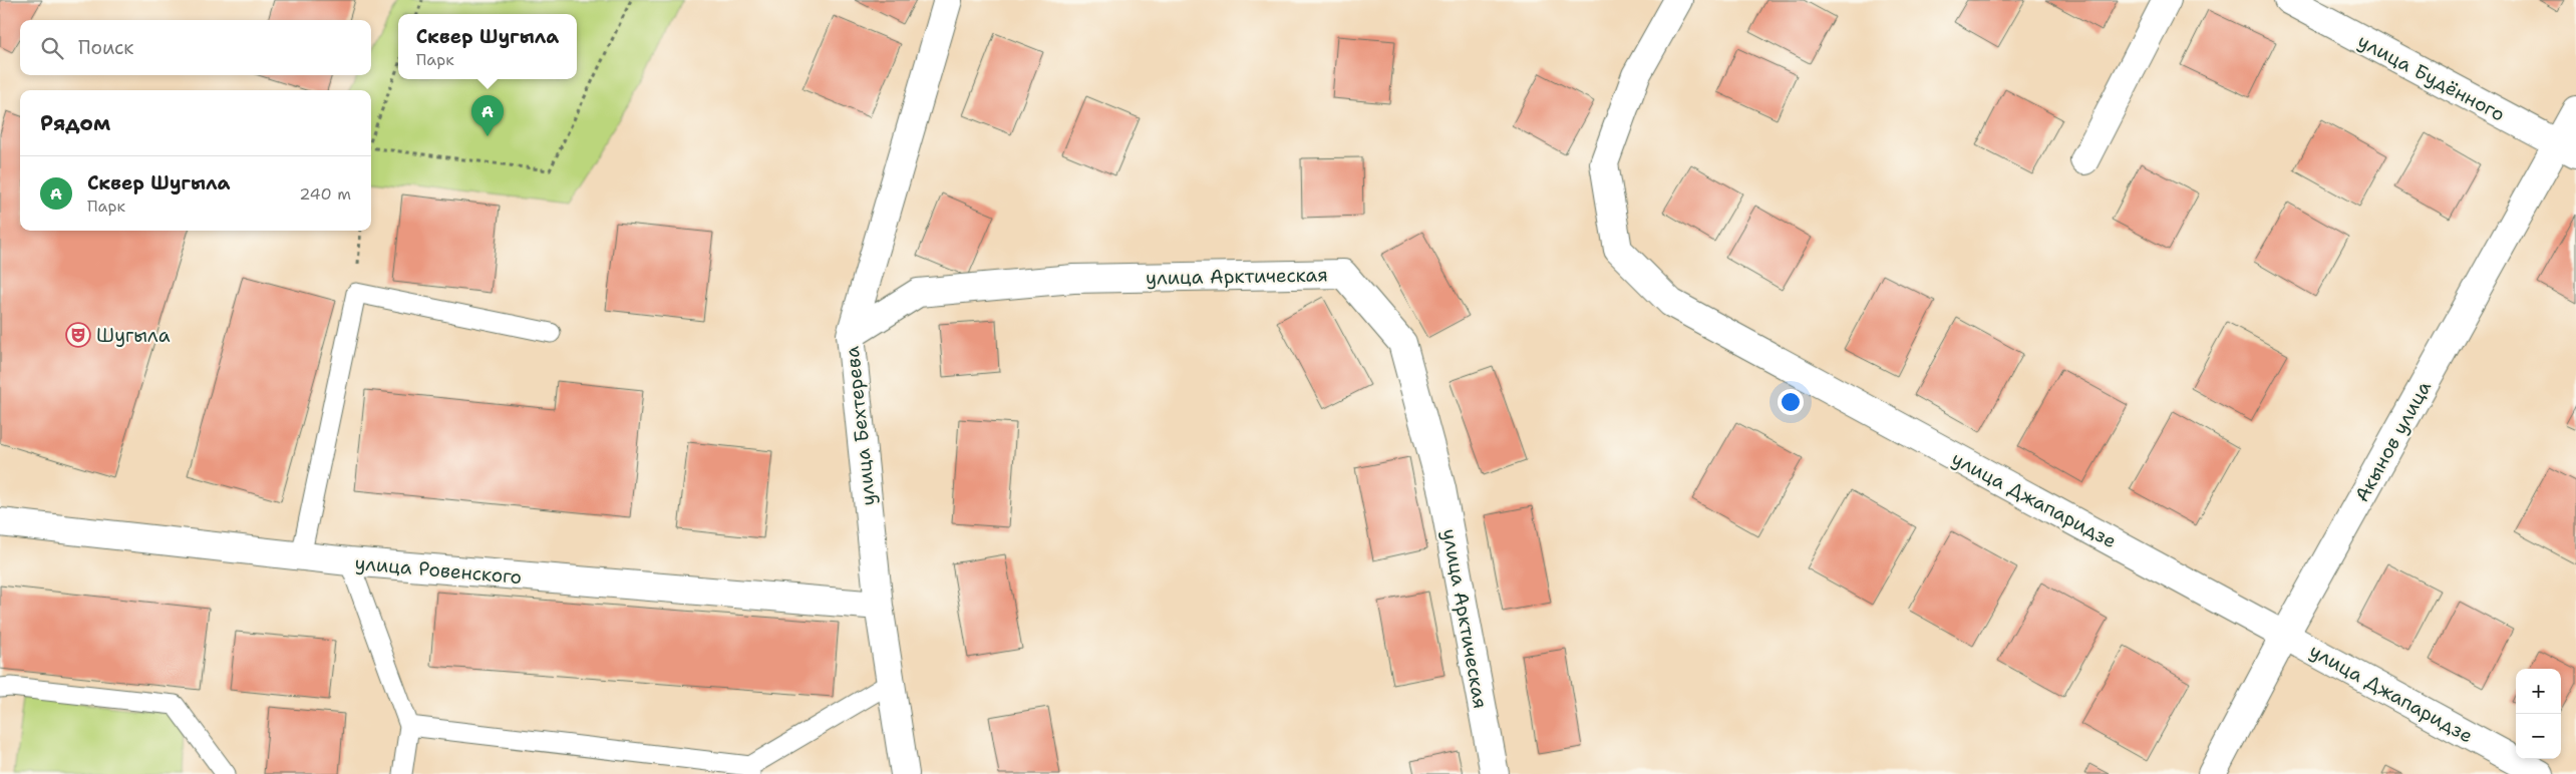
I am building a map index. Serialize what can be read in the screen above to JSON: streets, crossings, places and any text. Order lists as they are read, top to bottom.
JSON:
{
  "streets": {
    "street": [
      "улица Будённого",
      "улица Арктическая",
      "улица Бехтерева",
      "Акынов улица",
      "улица Джапаридзе",
      "улица Ровенского"
    ]
  },
  "crossings": [
    ["улица Будённого", "Акынов улица"],
    ["улица Арктическая", "улица Бехтерева"],
    ["улица Бехтерева", "улица Ровенского"],
    ["Акынов улица", "улица Джапаридзе"]
  ],
  "places": {
    "theatre": ["Шугыла"]
  },
  "page": {
    "popup": ["Сквер Шугыла", "Парк"],
    "search": "Поиск",
    "heading": "Рядом",
    "pins": "A",
    "list": [
      {
        "mark": "A",
        "name": "Сквер Шугыла",
        "note": "Парк",
        "value": "240 m"
      }
    ],
    "map_buttons": ["+", "−"]
  }
}
